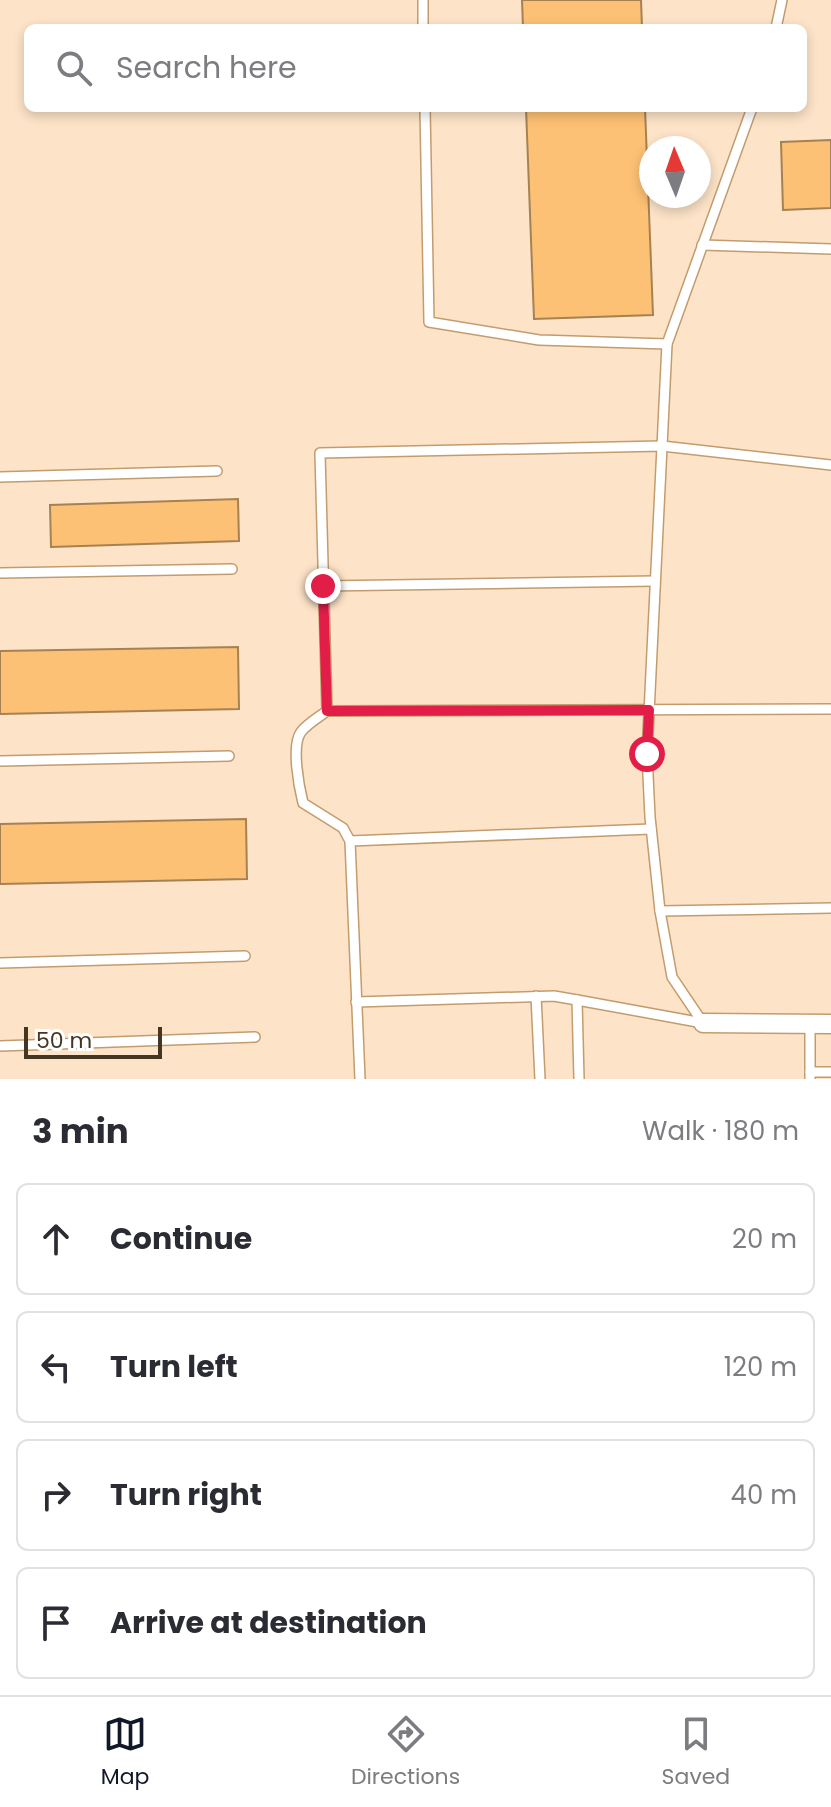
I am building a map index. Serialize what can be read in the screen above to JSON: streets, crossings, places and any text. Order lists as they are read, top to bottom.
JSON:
{
  "scale_bar": "50 m",
  "north": "top",
  "page": {
    "search": "Search here",
    "scale": "50 m",
    "heading": ["3 min", "Walk · 180 m"],
    "list": [
      ["Continue", "20 m"],
      ["Turn left", "120 m"],
      ["Turn right", "40 m"],
      "Arrive at destination"
    ],
    "nav": ["Map", "Directions", "Saved"]
  }
}
